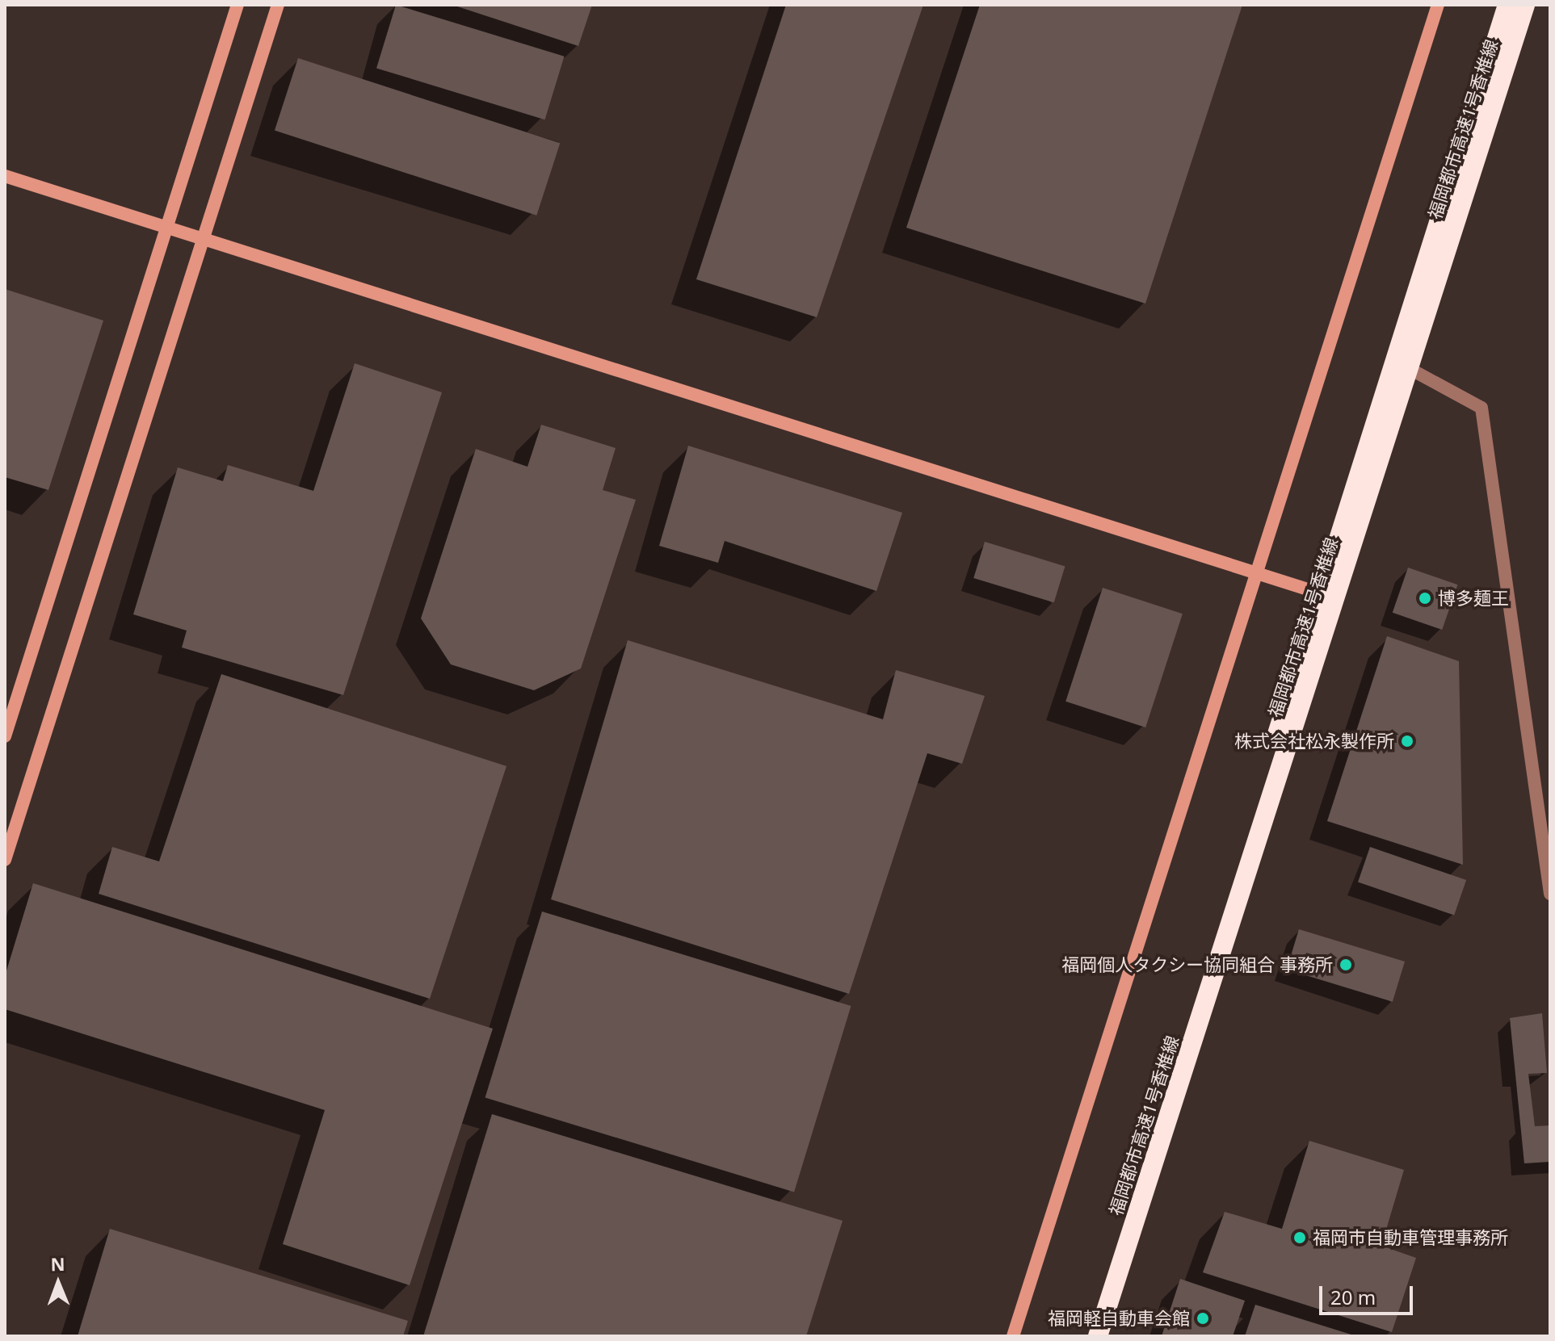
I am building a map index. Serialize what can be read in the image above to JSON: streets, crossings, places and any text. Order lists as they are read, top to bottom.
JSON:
{
  "streets": {
    "highway": ["福岡都市高速1号香椎線"]
  },
  "places": [
    "博多麺王",
    "株式会社松永製作所",
    "福岡個人タクシー協同組合 事務所",
    "福岡市自動車管理事務所",
    "福岡軽自動車会館"
  ],
  "scale_bar": "20 m",
  "north": "top"
}
